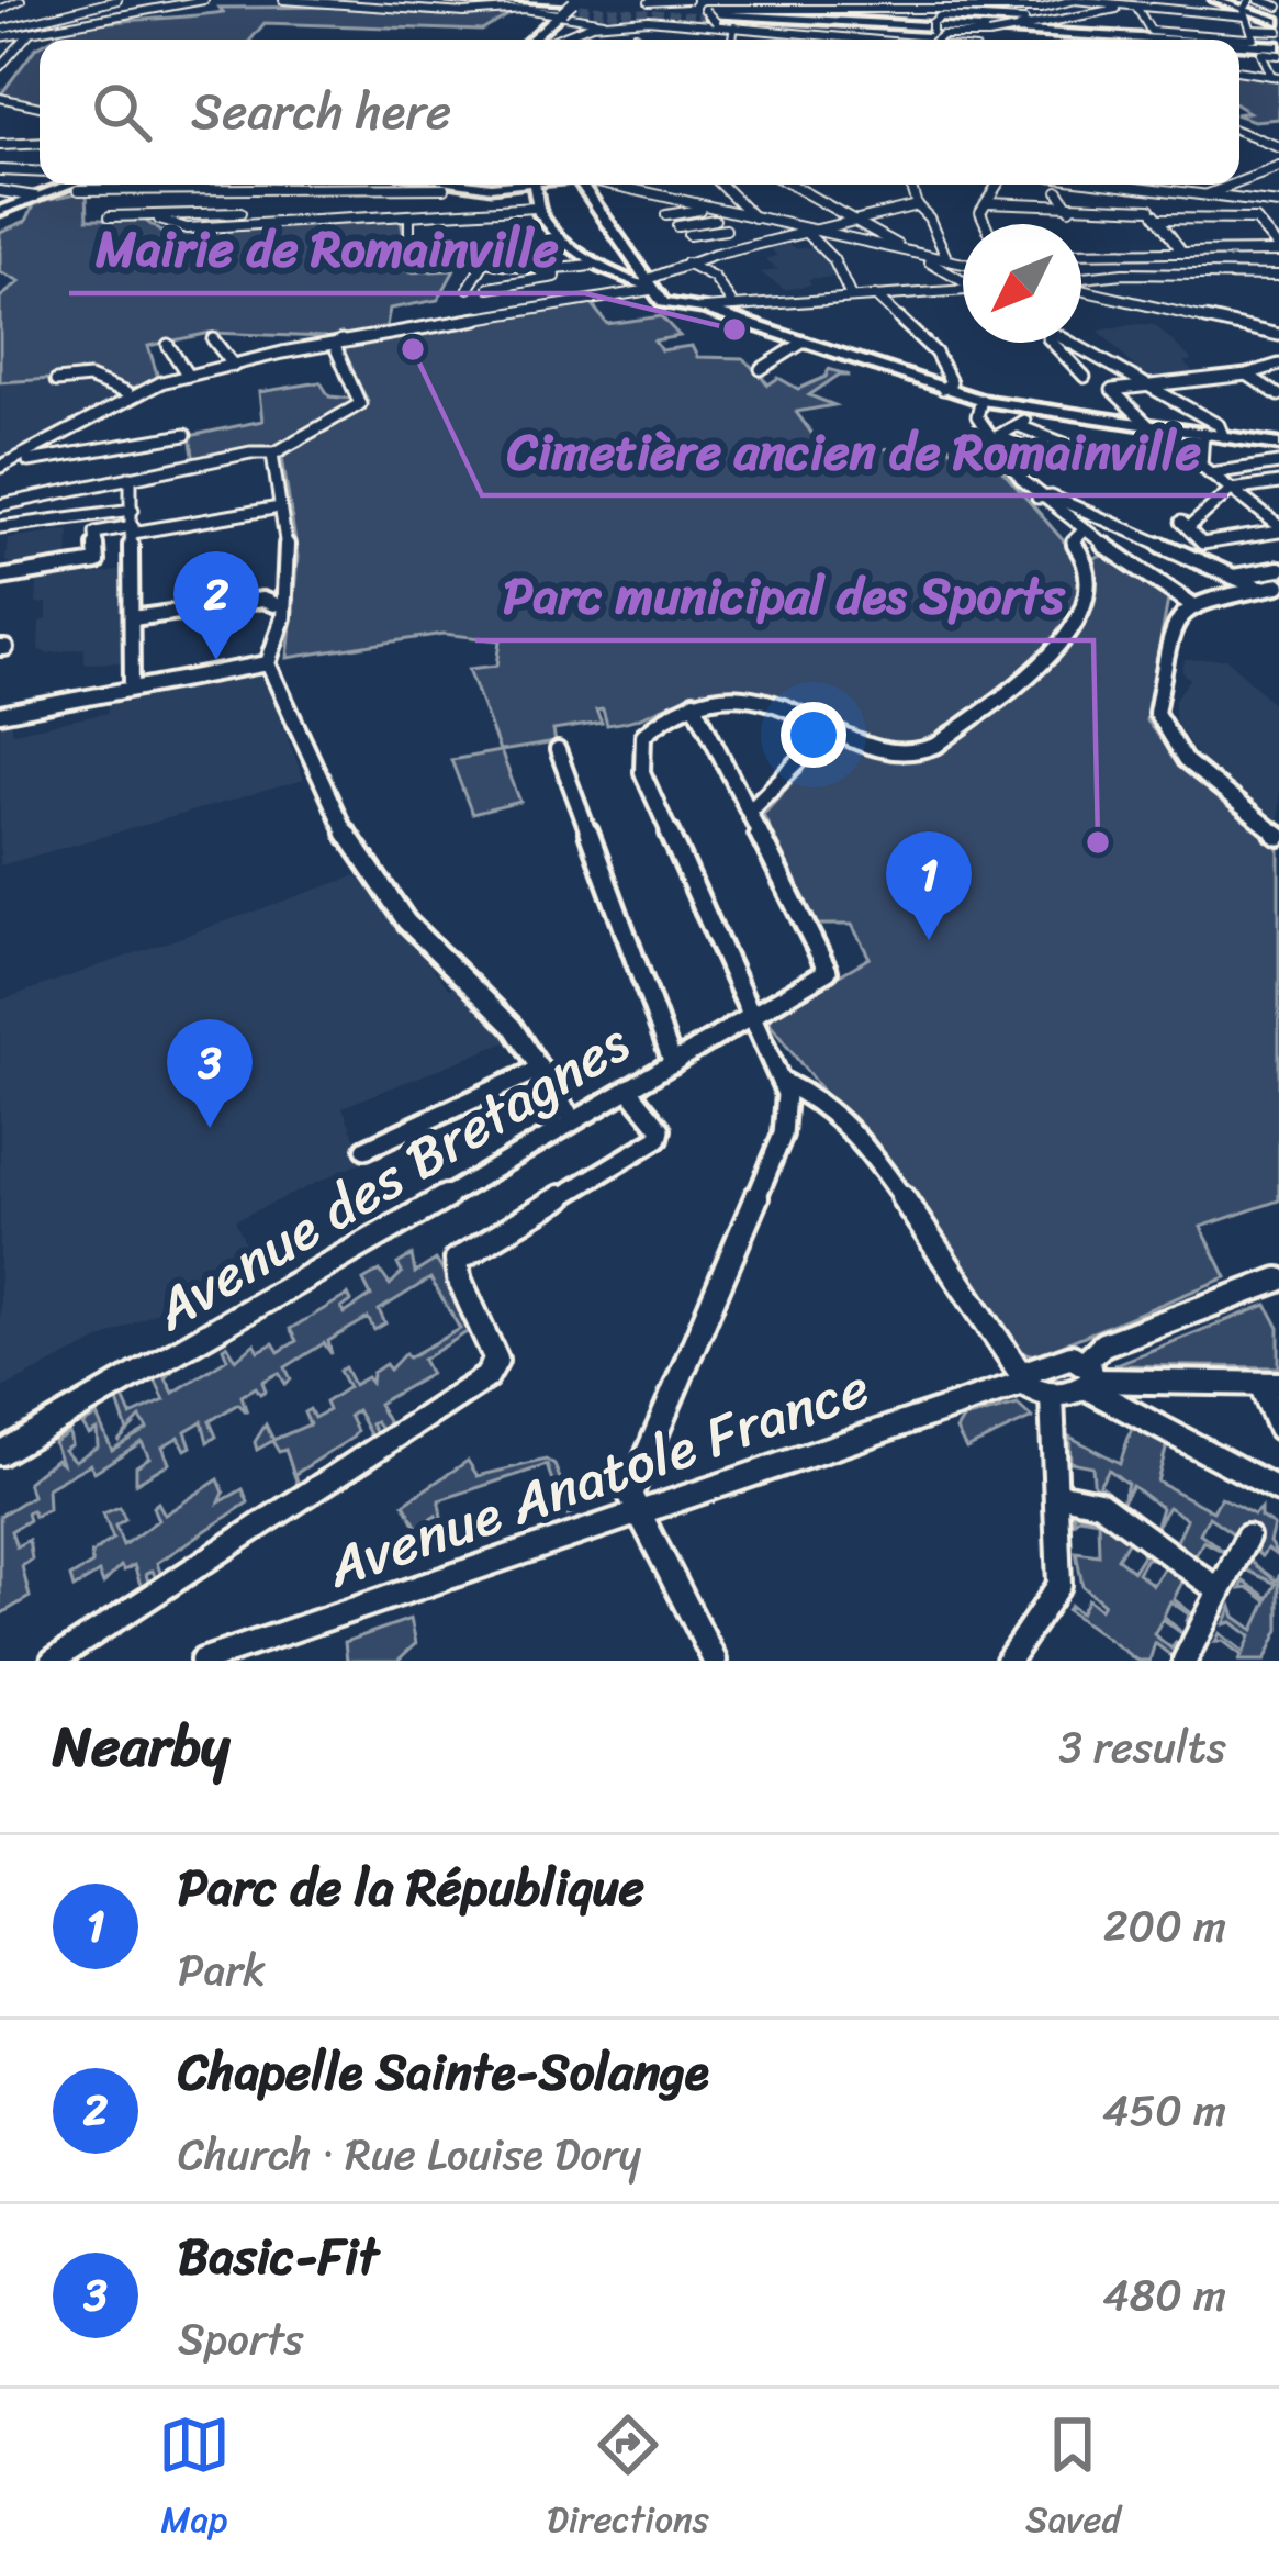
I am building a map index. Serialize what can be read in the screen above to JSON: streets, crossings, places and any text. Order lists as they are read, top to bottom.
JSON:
{
  "streets": {
    "street": ["Avenue des Bretagnes", "Avenue Anatole France"]
  },
  "places": ["Mairie de Romainville", "Cimetière ancien de Romainville", "Parc municipal des Sports"],
  "north": "bottom left",
  "page": {
    "search": "Search here",
    "pins": ["2", "1", "3"],
    "heading": ["Nearby", "3 results"],
    "list": [
      {
        "mark": "1",
        "name": "Parc de la République",
        "note": "Park",
        "value": "200 m"
      },
      {
        "mark": "2",
        "name": "Chapelle Sainte-Solange",
        "note": "Church · Rue Louise Dory",
        "value": "450 m"
      },
      {
        "mark": "3",
        "name": "Basic-Fit",
        "note": "Sports",
        "value": "480 m"
      }
    ],
    "nav": ["Map", "Directions", "Saved"]
  }
}
